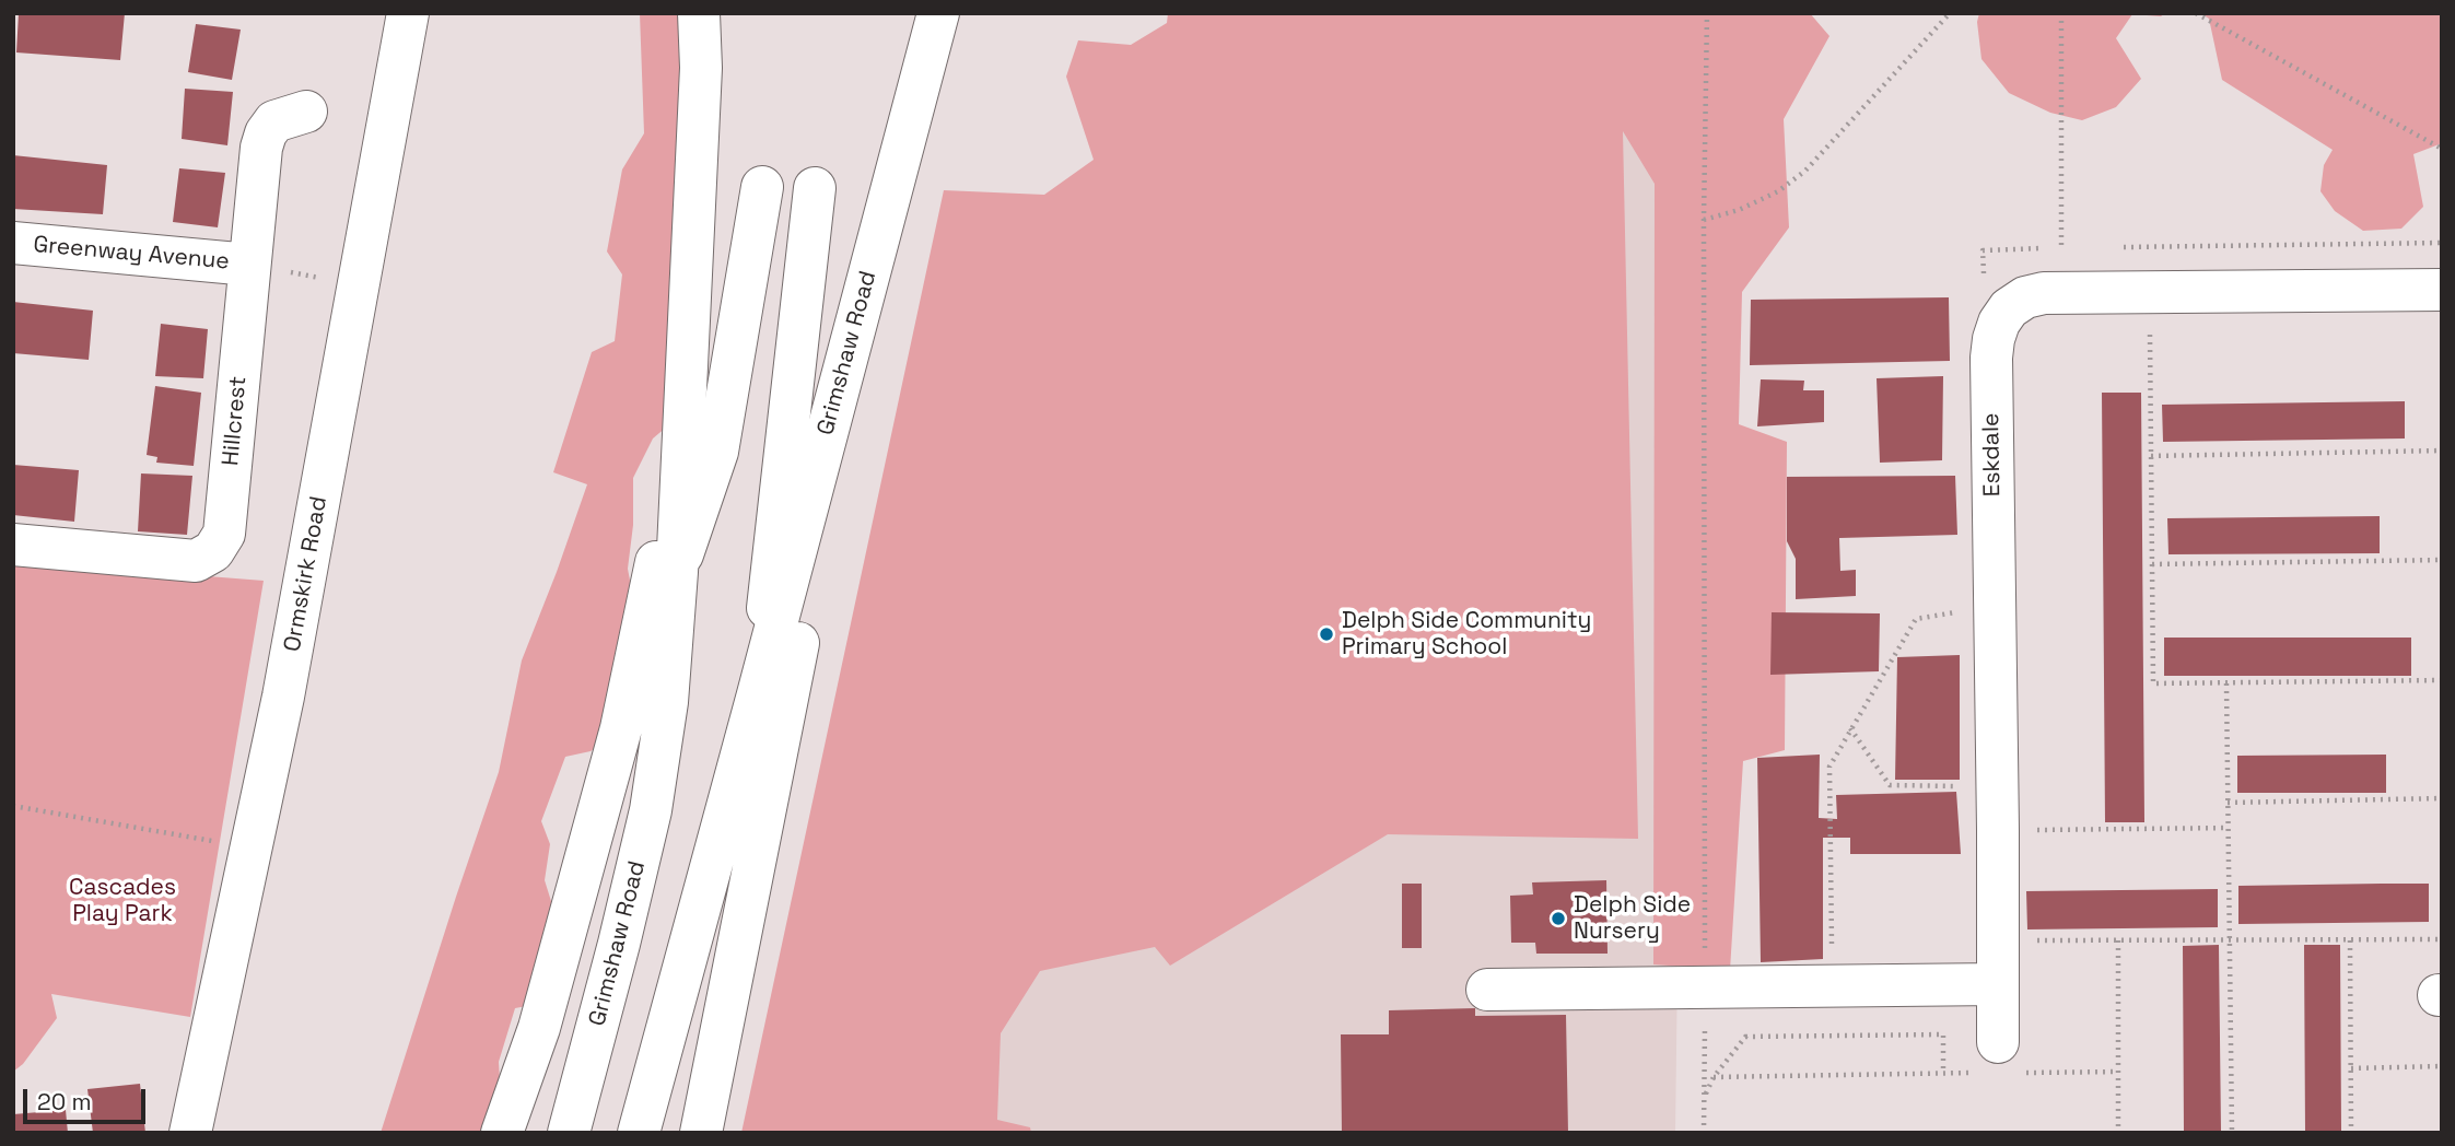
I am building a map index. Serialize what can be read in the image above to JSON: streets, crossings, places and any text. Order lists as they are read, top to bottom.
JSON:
{
  "streets": {
    "main road": [
      "Greenway Avenue",
      "Grimshaw Road",
      "Hillcrest",
      "Eskdale",
      "Ormskirk Road"
    ]
  },
  "crossings": [
    ["Greenway Avenue", "Hillcrest"]
  ],
  "parks": ["Cascades Play Park"],
  "places": ["Delph Side Community Primary School", "Delph Side Nursery"],
  "scale_bar": "20 m"
}
